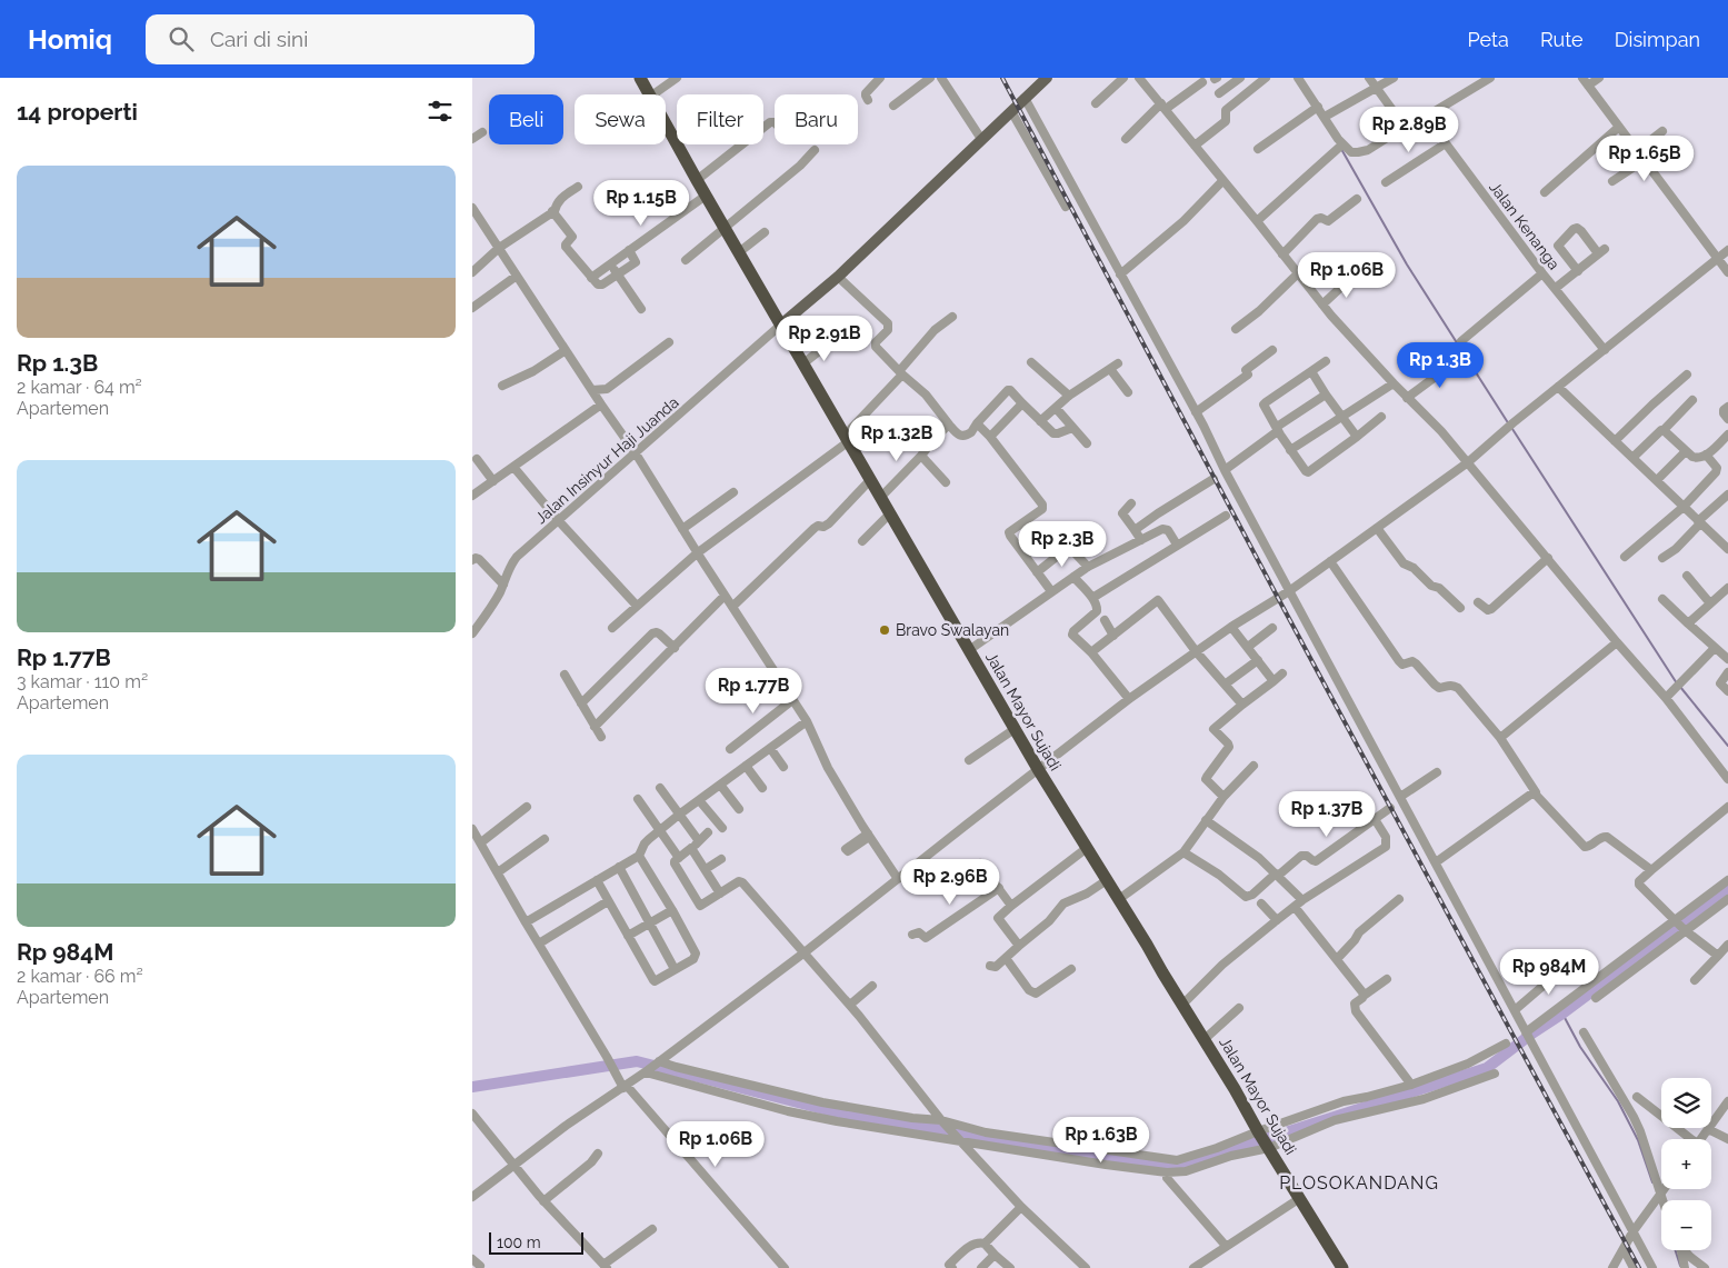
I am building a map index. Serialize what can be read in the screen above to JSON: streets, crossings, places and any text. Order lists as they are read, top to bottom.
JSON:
{
  "streets": {
    "highway": ["Jalan Mayor Sujadi"],
    "street": ["Jalan Kenanga", "Jalan Insinyur Haji Juanda"]
  },
  "crossings": [
    ["Jalan Insinyur Haji Juanda", "Jalan Mayor Sujadi"]
  ],
  "districts": ["PLOSOKANDANG"],
  "places": ["Bravo Swalayan"],
  "scale_bar": "100 m",
  "page": {
    "header": "Homiq",
    "search": "Cari di sini",
    "nav": ["Peta", "Rute", "Disimpan"],
    "heading": "14 properti",
    "chip": [
      "Beli",
      "Sewa",
      "Filter",
      "Baru"
    ],
    "price": [
      "Rp 2.89B",
      "Rp 1.65B",
      "Rp 1.15B",
      "Rp 1.06B",
      "Rp 2.91B",
      "Rp 1.3B",
      "Rp 1.32B",
      "Rp 2.3B",
      "Rp 1.77B",
      "Rp 1.37B",
      "Rp 2.96B",
      "Rp 984M",
      "Rp 1.63B",
      "Rp 1.06B"
    ],
    "list": [
      {
        "name": "Rp 1.3B",
        "note": "2 kamar · 64 m² · Apartemen"
      },
      {
        "name": "Rp 1.77B",
        "note": "3 kamar · 110 m² · Apartemen"
      },
      {
        "name": "Rp 984M",
        "note": "2 kamar · 66 m² · Apartemen"
      }
    ],
    "map_buttons": ["+", "−"],
    "scale": "100 m"
  }
}
